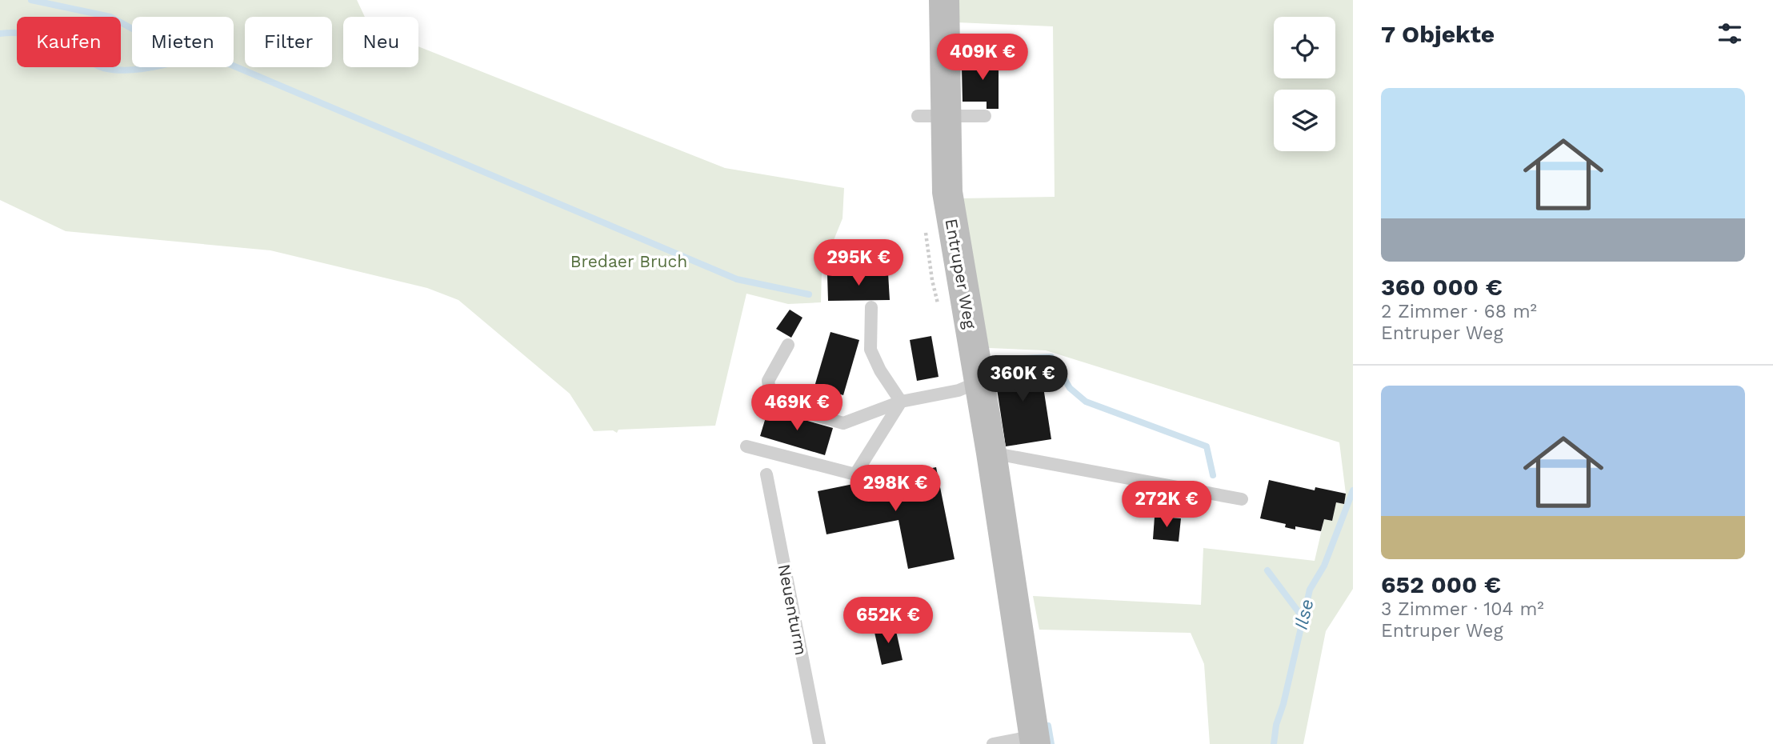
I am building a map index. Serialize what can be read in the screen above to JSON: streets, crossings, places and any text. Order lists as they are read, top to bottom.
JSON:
{
  "streets": {
    "main road": ["Entruper Weg"],
    "lane": ["Neuenturm"]
  },
  "water": ["Ilse"],
  "parks": ["Bredaer Bruch"],
  "page": {
    "heading": "7 Objekte",
    "chip": [
      "Kaufen",
      "Mieten",
      "Filter",
      "Neu"
    ],
    "price": [
      "409K €",
      "295K €",
      "360K €",
      "469K €",
      "298K €",
      "272K €",
      "652K €"
    ],
    "list": [
      {
        "name": "360 000 €",
        "note": "2 Zimmer · 68 m² · Entruper Weg"
      },
      {
        "name": "652 000 €",
        "note": "3 Zimmer · 104 m² · Entruper Weg"
      }
    ]
  }
}
